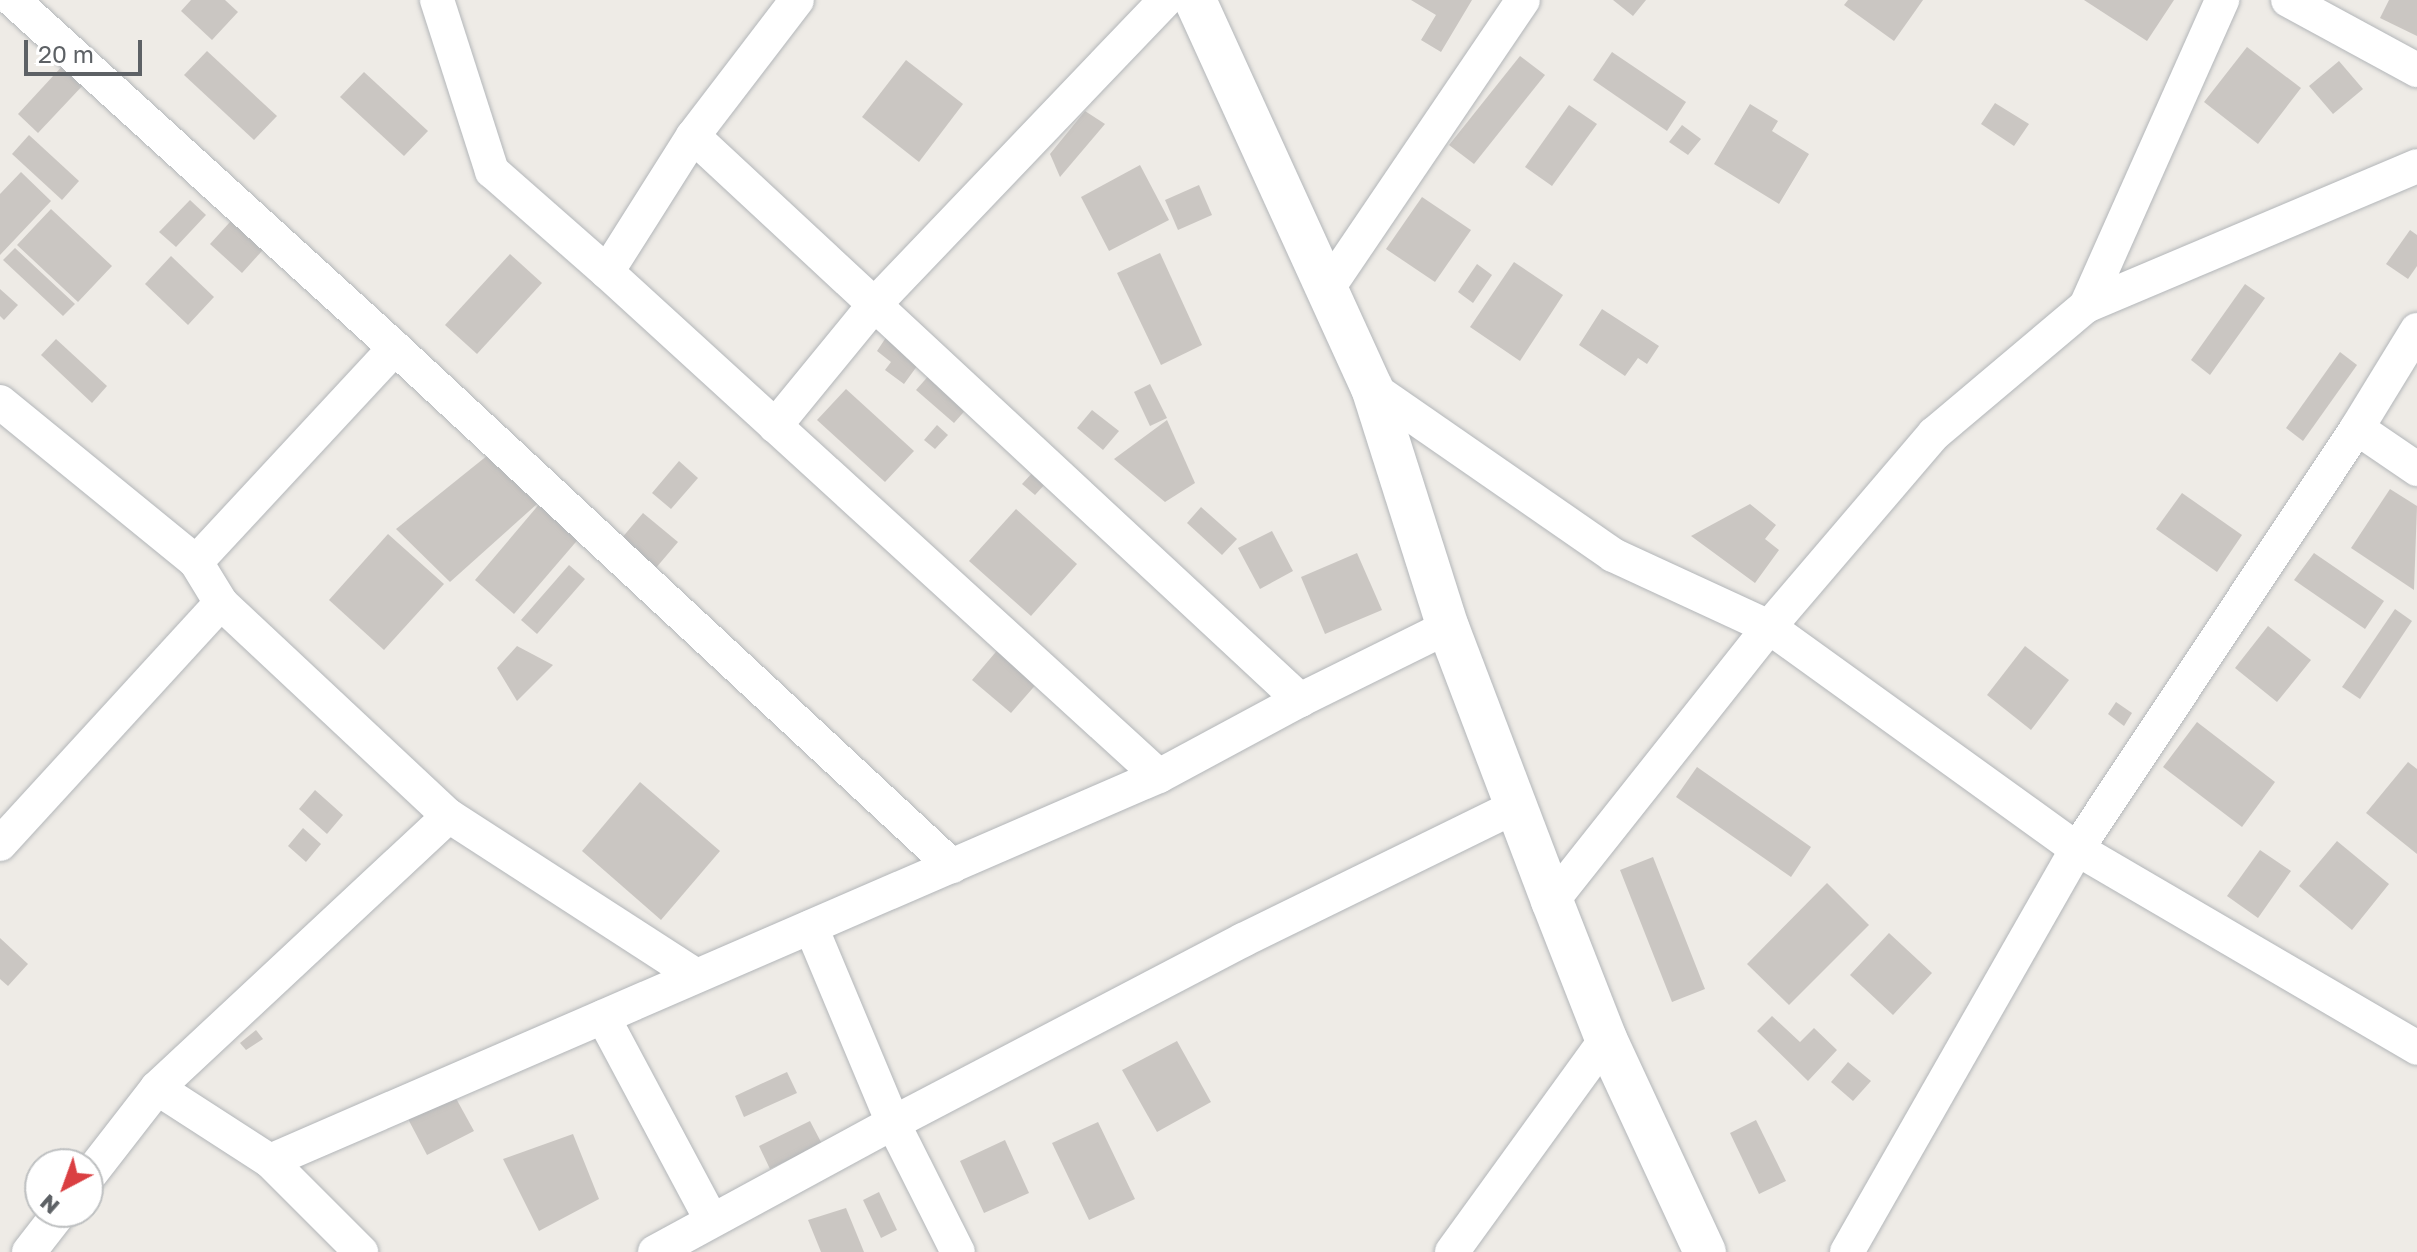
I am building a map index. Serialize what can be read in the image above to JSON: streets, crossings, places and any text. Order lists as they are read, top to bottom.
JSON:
{
  "scale_bar": "20 m",
  "north": "bottom left"
}
